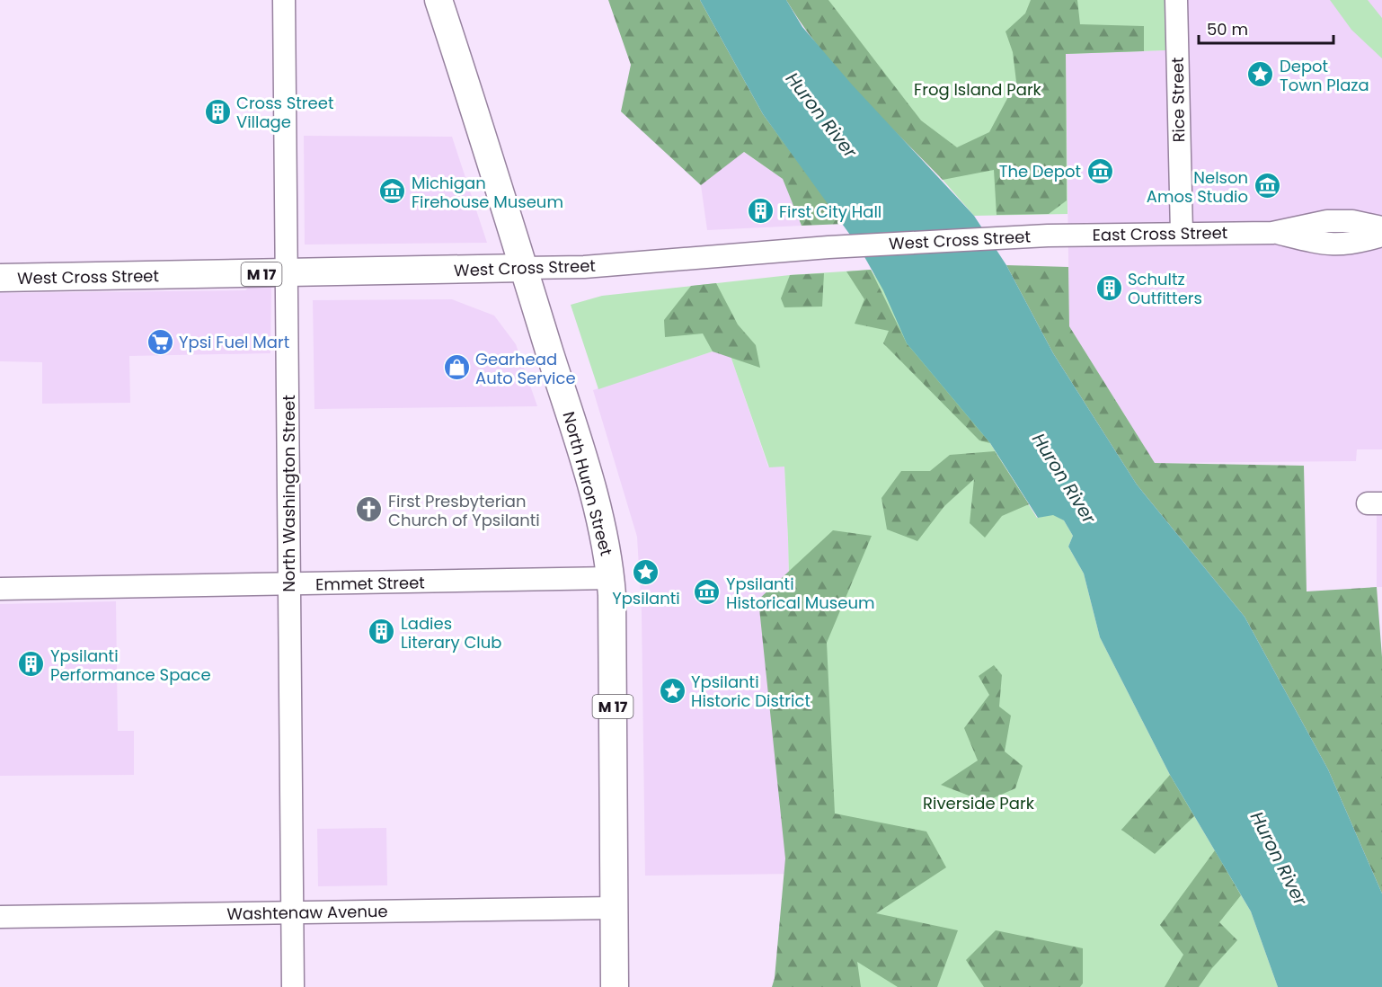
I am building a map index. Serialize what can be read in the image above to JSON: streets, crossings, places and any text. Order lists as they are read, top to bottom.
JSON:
{
  "streets": {
    "main road": ["West Cross Street", "M 17", "North Huron Street"],
    "street": [
      "Rice Street",
      "East Cross Street",
      "North Washington Street",
      "Emmet Street",
      "Washtenaw Avenue"
    ]
  },
  "crossings": [
    ["Rice Street", "East Cross Street"],
    ["East Cross Street", "West Cross Street"],
    ["West Cross Street", "North Huron Street"],
    ["West Cross Street", "North Washington Street"],
    ["North Huron Street", "Emmet Street"],
    ["North Huron Street", "Washtenaw Avenue"],
    ["North Washington Street", "Emmet Street"],
    ["North Washington Street", "Washtenaw Avenue"]
  ],
  "water": ["Huron River"],
  "parks": ["Frog Island Park", "Riverside Park"],
  "places": {
    "place": ["Depot Town Plaza", "Ypsilanti", "Ypsilanti Historic District"],
    "building": [
      "Cross Street Village",
      "First City Hall",
      "Schultz Outfitters",
      "Ladies Literary Club",
      "Ypsilanti Performance Space"
    ],
    "museum": [
      "The Depot",
      "Nelson Amos Studio",
      "Michigan Firehouse Museum",
      "Ypsilanti Historical Museum"
    ],
    "supermarket": ["Ypsi Fuel Mart"],
    "shop": ["Gearhead Auto Service"],
    "church": ["First Presbyterian Church of Ypsilanti"]
  },
  "scale_bar": "50 m"
}
